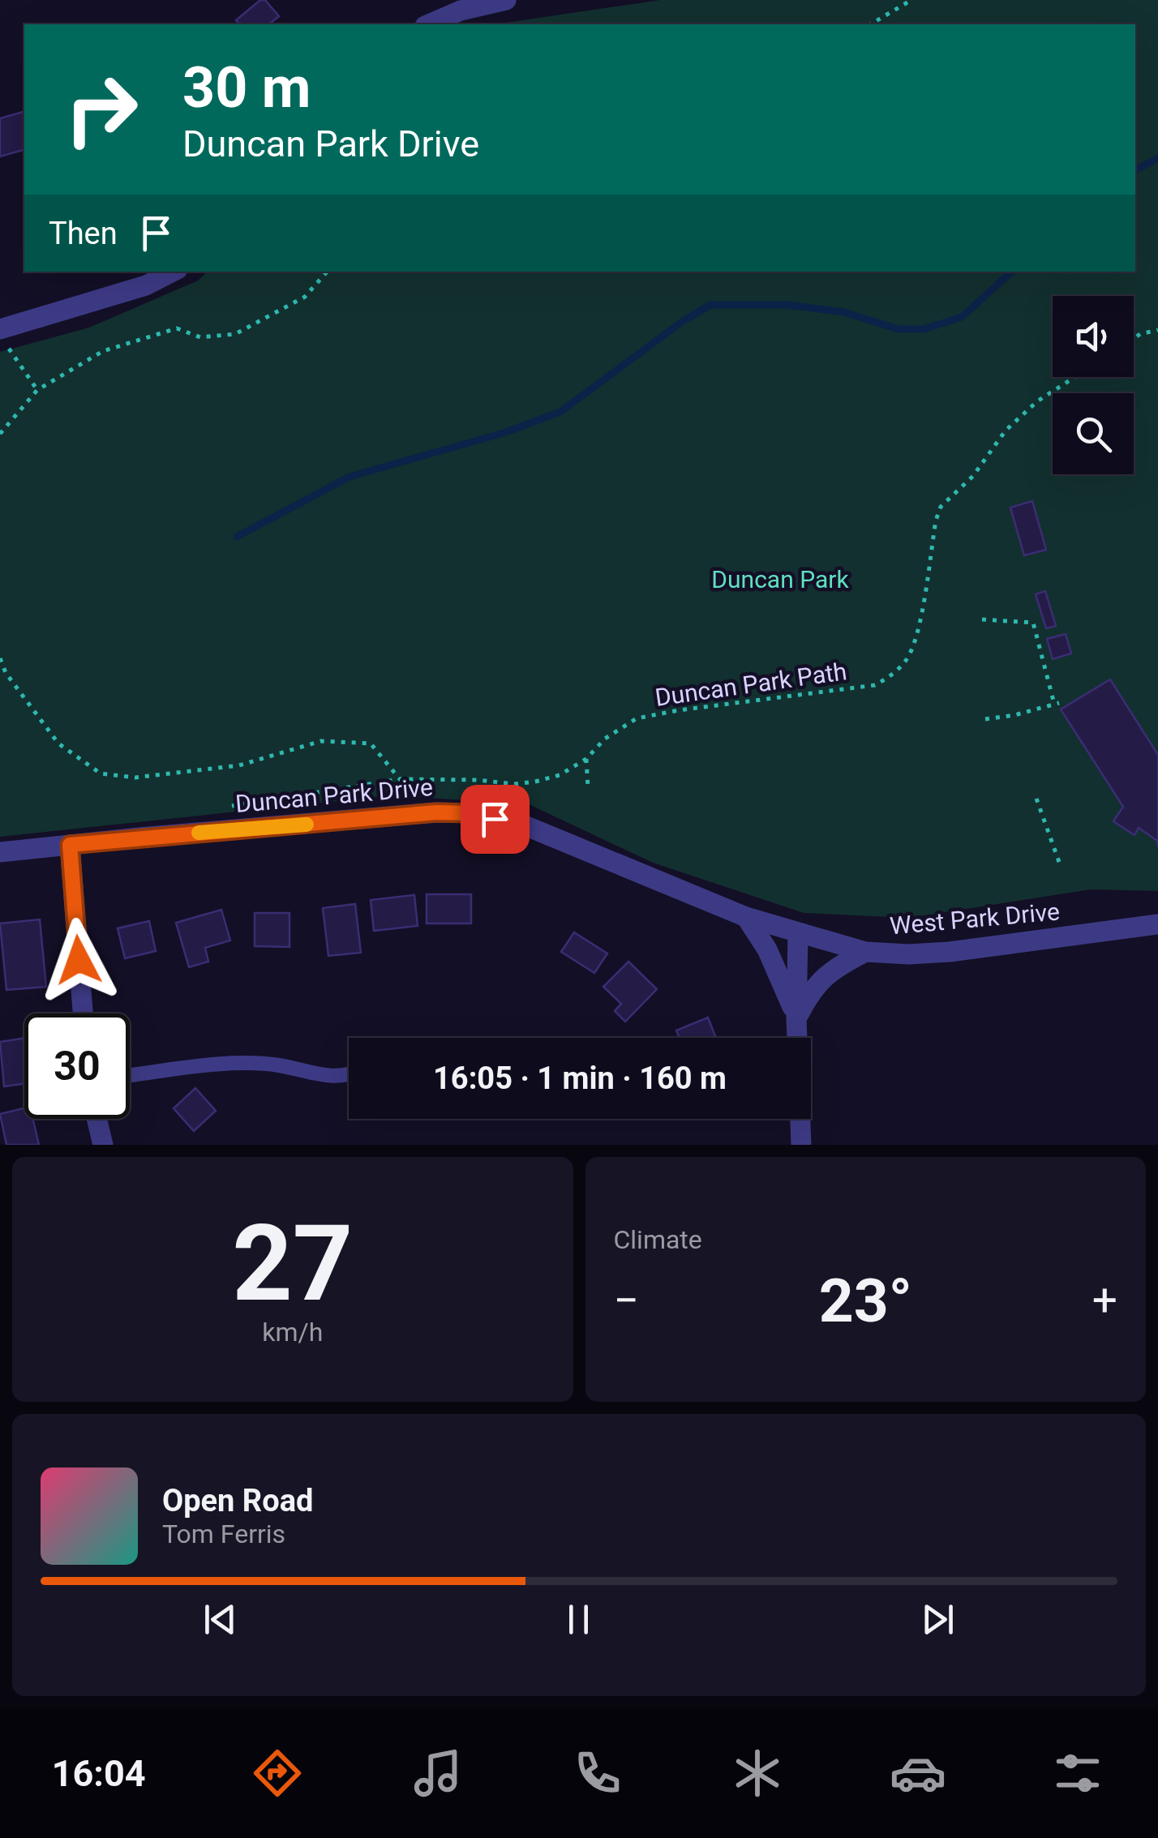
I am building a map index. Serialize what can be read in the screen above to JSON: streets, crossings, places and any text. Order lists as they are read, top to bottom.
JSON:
{
  "streets": {
    "street": ["Duncan Park Drive", "West Park Drive"],
    "path": ["Duncan Park Path"]
  },
  "crossings": [
    ["Duncan Park Drive", "West Park Drive"]
  ],
  "parks": ["Duncan Park"],
  "page": {
    "turn": ["30 m", "Duncan Park Drive"],
    "then": "Then",
    "limit": "30",
    "trip": "16:05 · 1 min · 160 m",
    "tile": [
      ["27", "km/h"],
      "Climate"
    ],
    "heat": ["−", "23°", "+"],
    "song": ["Open Road", "Tom Ferris"],
    "tabs": "16:04"
  }
}
